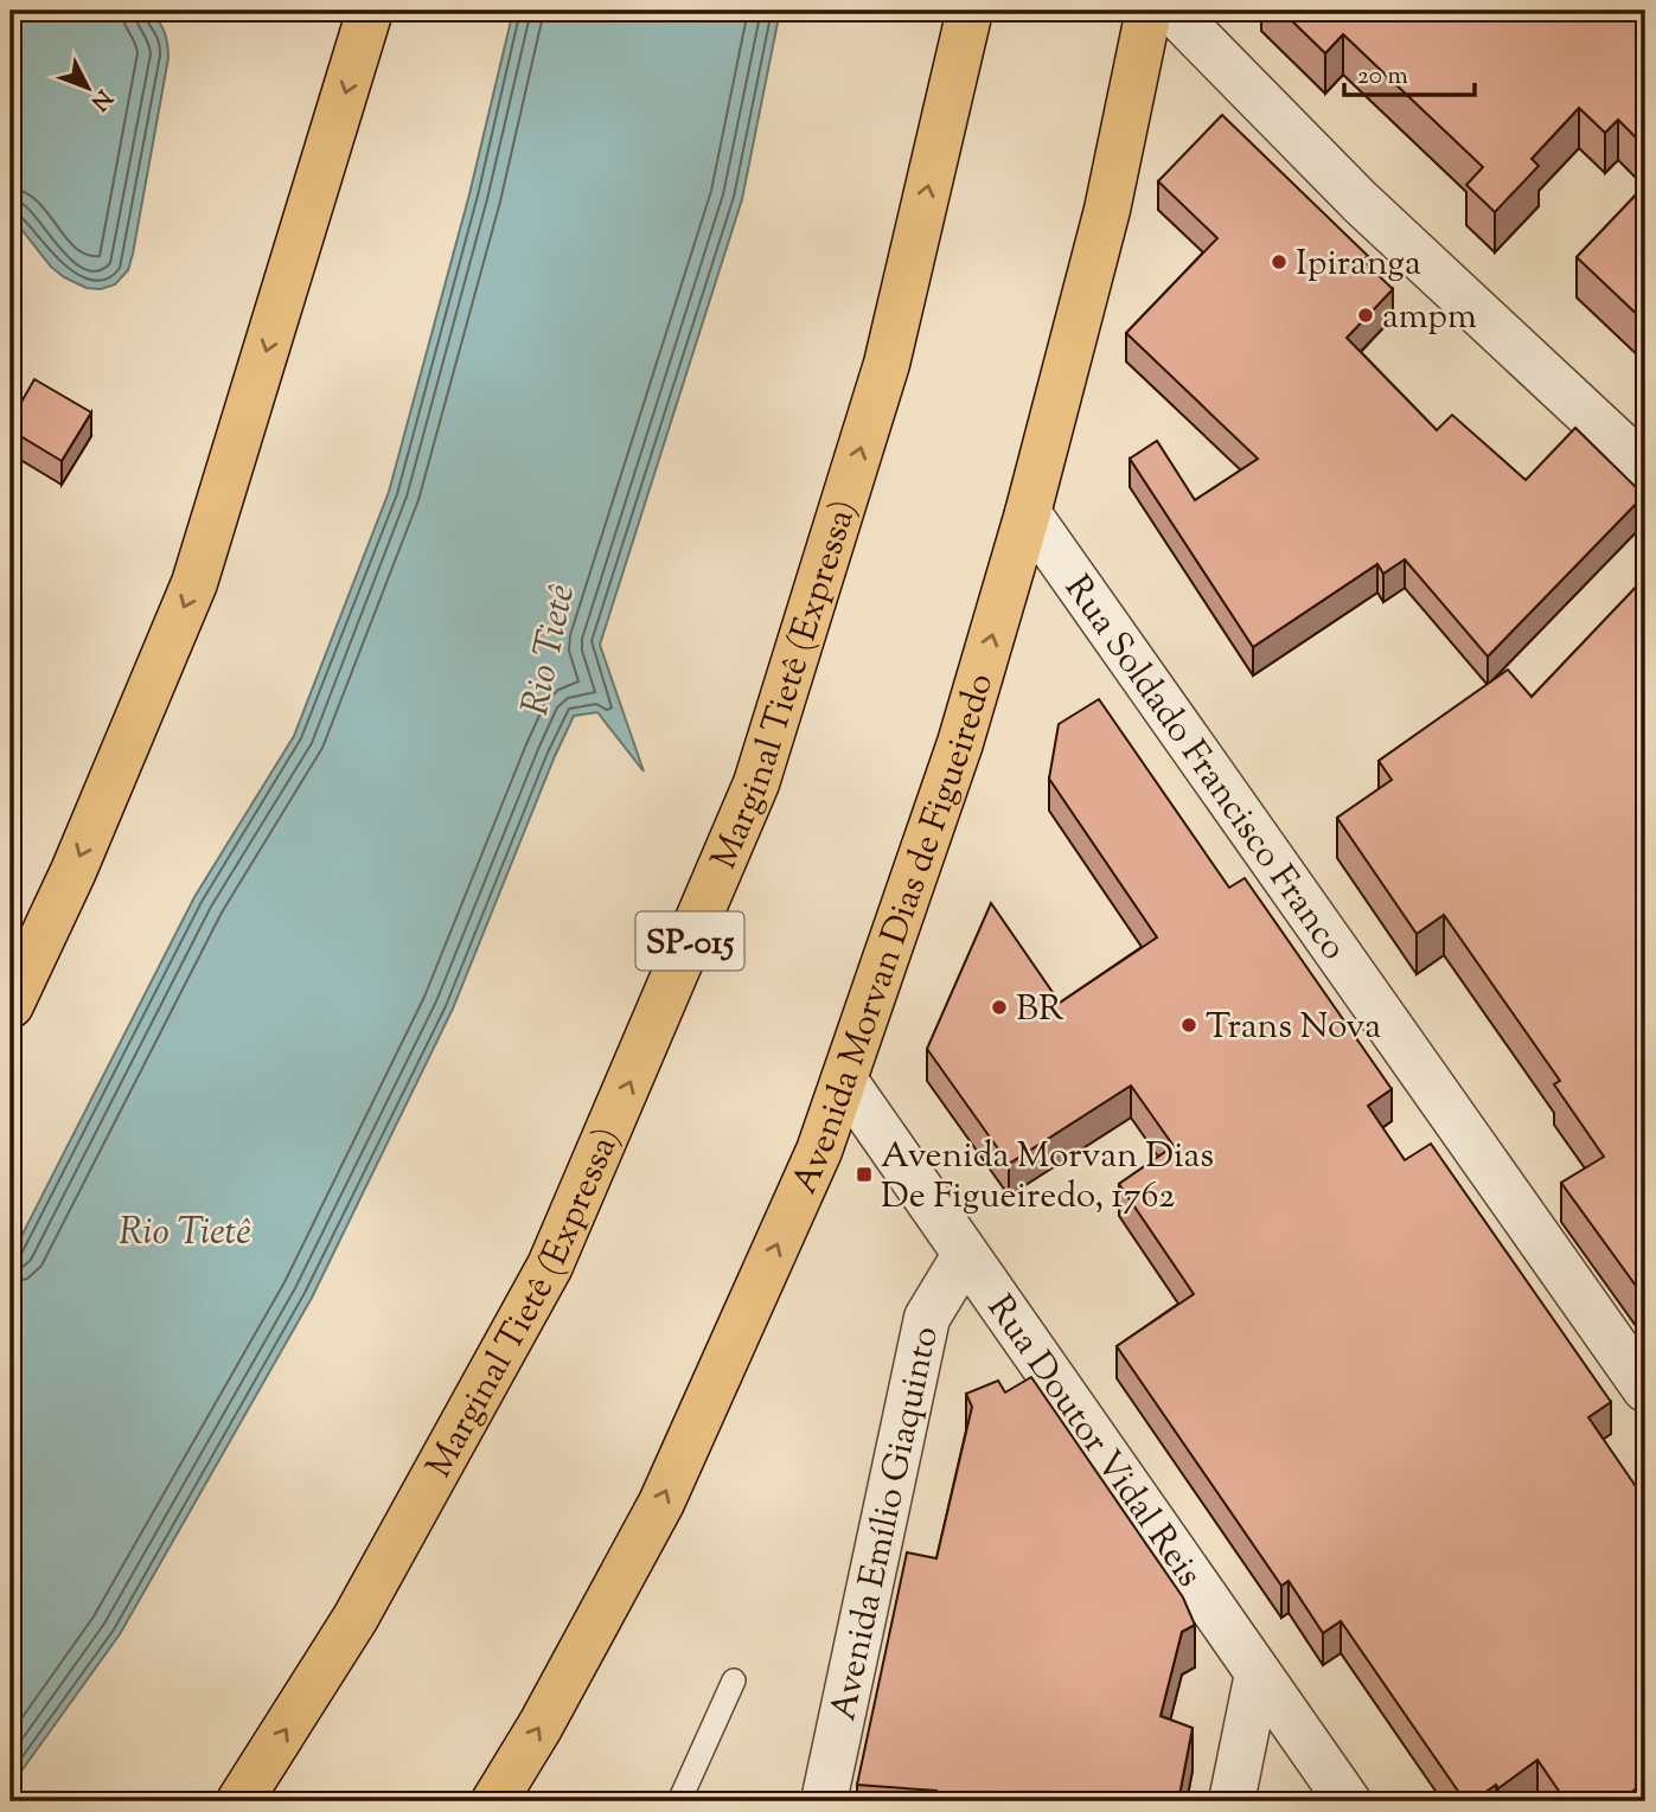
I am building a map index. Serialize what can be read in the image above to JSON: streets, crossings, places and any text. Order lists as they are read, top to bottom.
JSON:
{
  "streets": {
    "highway": ["Marginal Tietê (Expressa)", "Avenida Morvan Dias de Figueiredo", "SP-015"],
    "street": ["Rua Soldado Francisco Franco", "Rua Doutor Vidal Reis", "Avenida Emílio Giaquinto"]
  },
  "crossings": [
    ["Rua Soldado Francisco Franco", "Avenida Morvan Dias de Figueiredo"],
    ["Avenida Morvan Dias de Figueiredo", "Rua Doutor Vidal Reis"],
    ["Rua Doutor Vidal Reis", "Avenida Emílio Giaquinto"]
  ],
  "one_way": ["Marginal Tietê (Expressa)", "Avenida Morvan Dias de Figueiredo"],
  "water": ["Rio Tietê"],
  "places": {
    "other": [
      "Ipiranga",
      "ampm",
      "BR",
      "Trans Nova"
    ],
    "transit": ["Avenida Morvan Dias De Figueiredo, 1762"]
  },
  "scale_bar": "20 m",
  "north": "bottom right"
}
